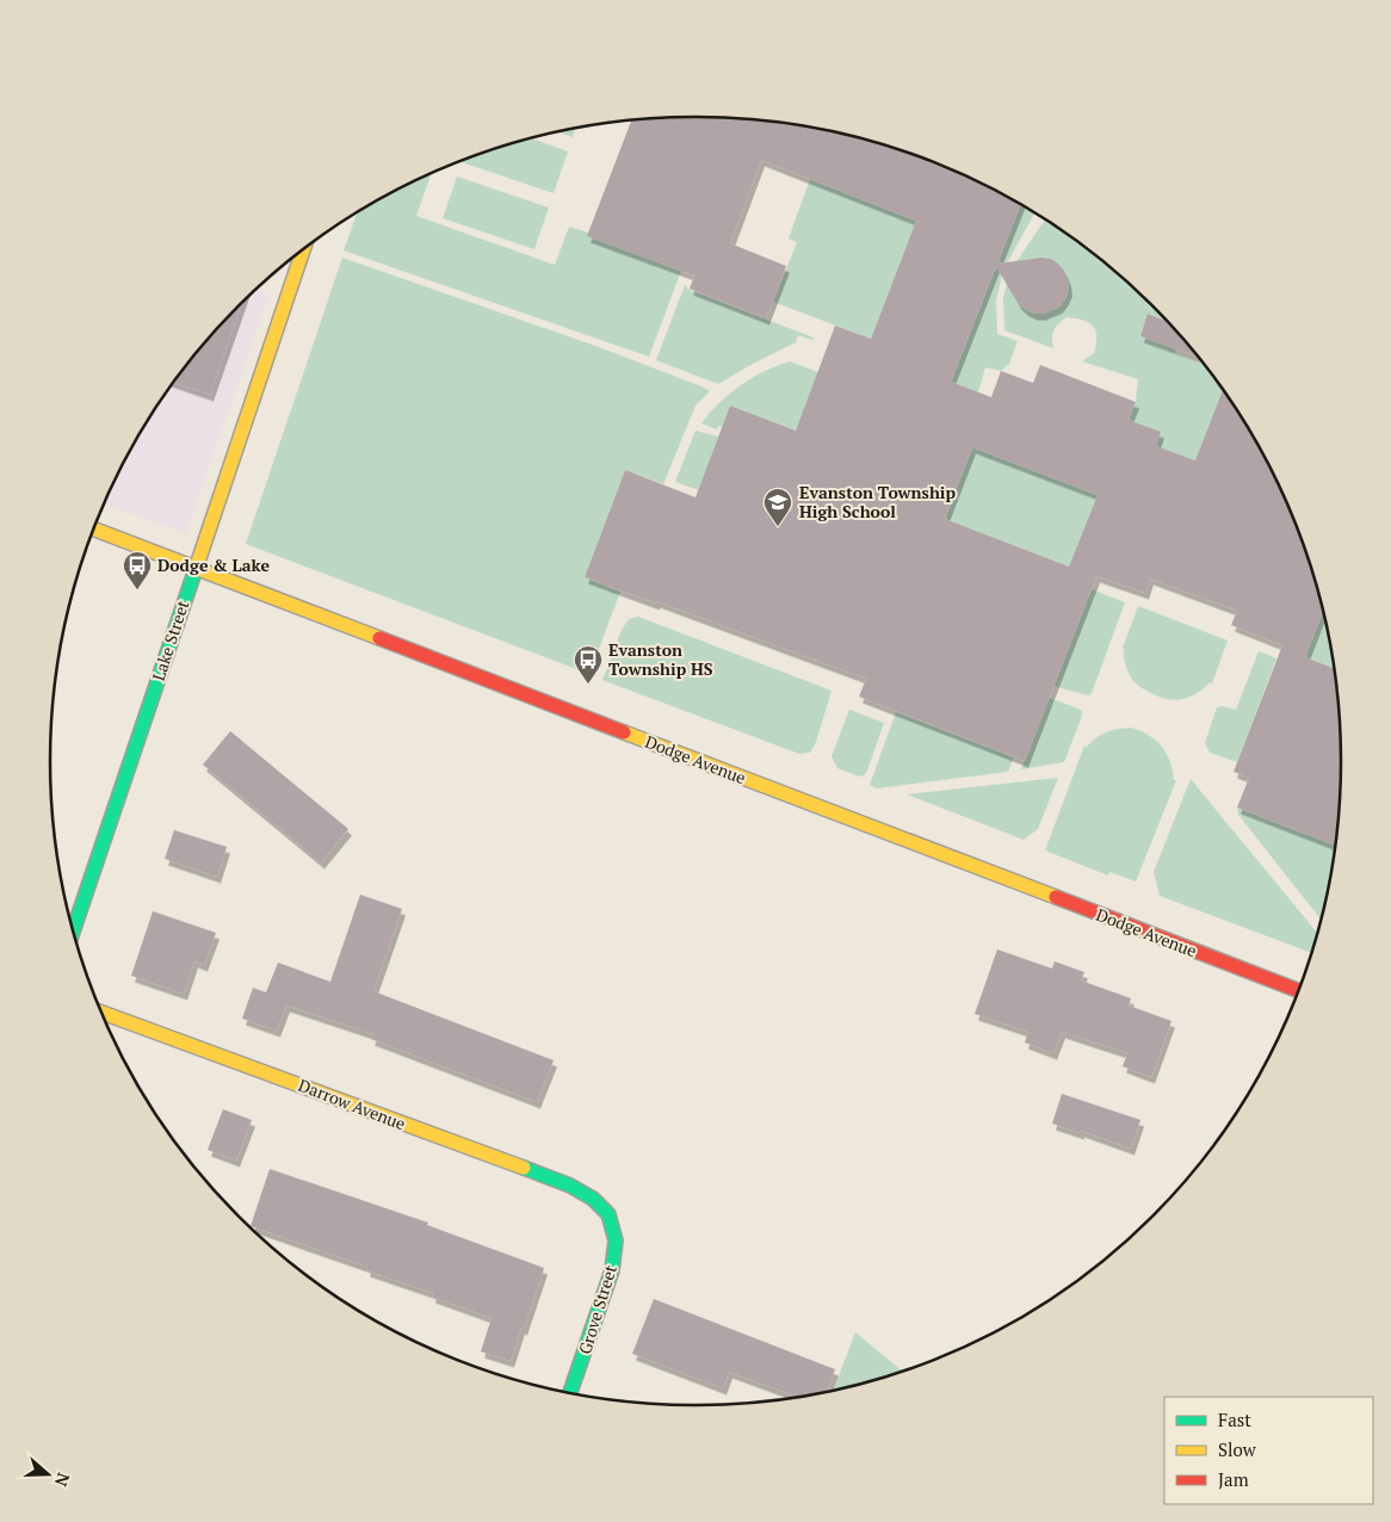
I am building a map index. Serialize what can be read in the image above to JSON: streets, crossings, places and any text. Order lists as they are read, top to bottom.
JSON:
{
  "streets": {
    "street": [
      "Lake Street",
      "Dodge Avenue",
      "Darrow Avenue",
      "Grove Street"
    ]
  },
  "crossings": [
    ["Lake Street", "Dodge Avenue"],
    ["Darrow Avenue", "Grove Street"]
  ],
  "places": {
    "school or university": ["Evanston Township High School"],
    "bus stop": ["Dodge & Lake", "Evanston Township HS"]
  },
  "legend": ["Fast", "Slow", "Jam"],
  "north": "right"
}
